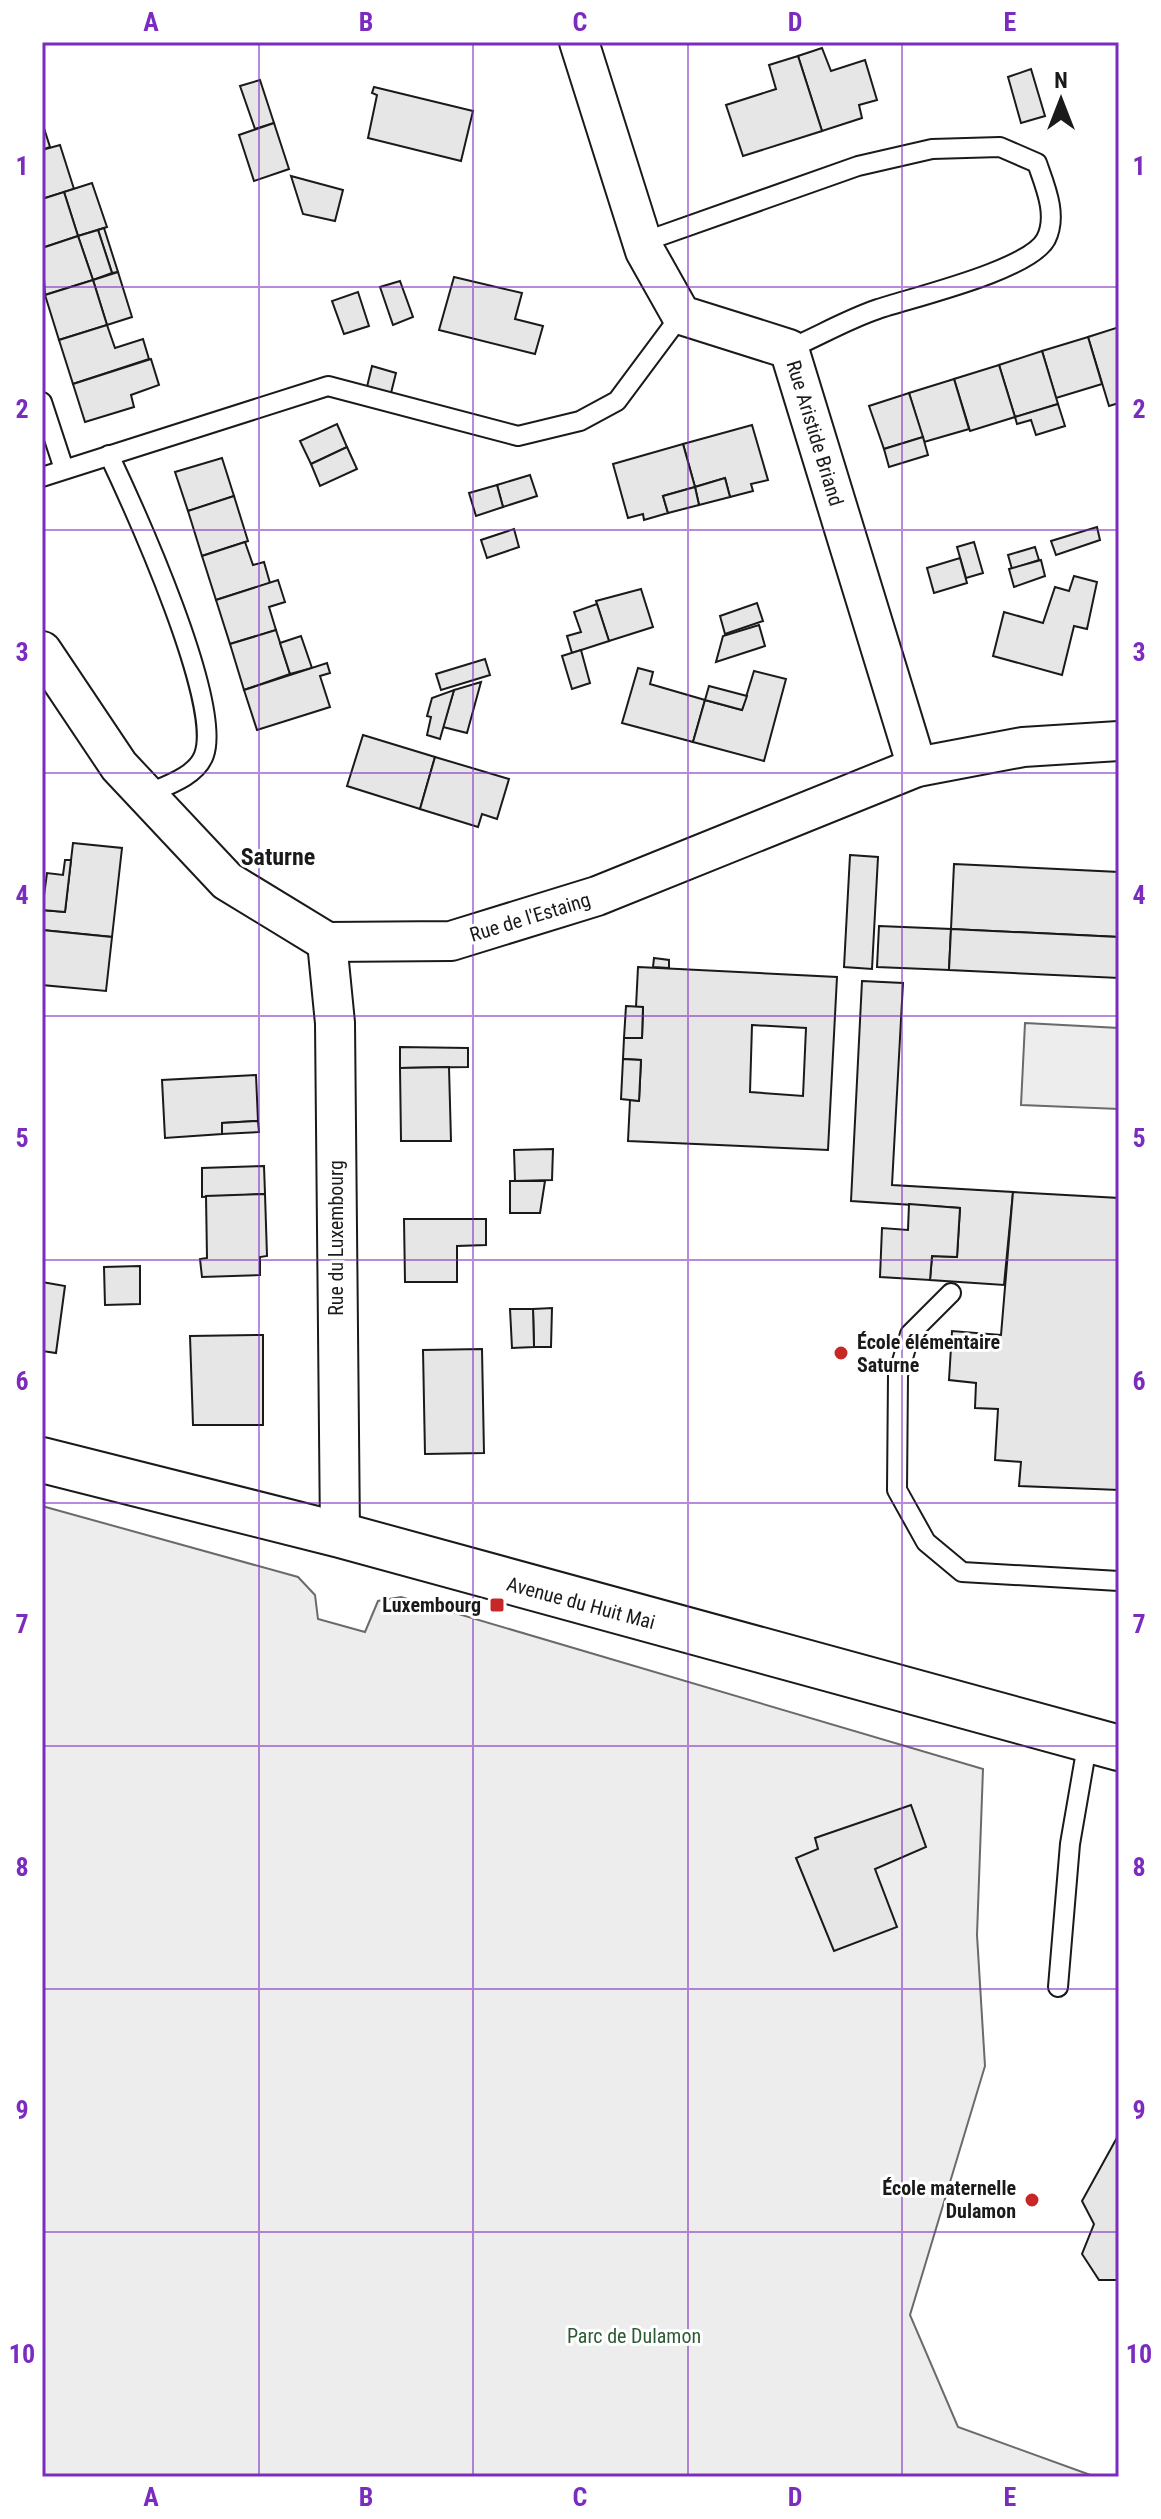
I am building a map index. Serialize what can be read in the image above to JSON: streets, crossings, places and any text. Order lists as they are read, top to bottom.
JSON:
{
  "streets": {
    "main road": ["Avenue du Huit Mai"],
    "street": ["Rue Aristide Briand", "Rue de l'Estaing", "Rue du Luxembourg"]
  },
  "crossings": [
    ["Rue Aristide Briand", "Rue de l'Estaing"],
    ["Rue de l'Estaing", "Rue du Luxembourg"],
    ["Rue du Luxembourg", "Avenue du Huit Mai"]
  ],
  "districts": ["Saturne"],
  "parks": ["Parc de Dulamon"],
  "places": {
    "other": ["École élémentaire Saturne", "École maternelle Dulamon"],
    "transit": ["Luxembourg"]
  },
  "north": "top",
  "grid": {
    "columns": [
      "A",
      "B",
      "C",
      "D",
      "E"
    ],
    "rows": [
      "1",
      "2",
      "3",
      "4",
      "5",
      "6",
      "7",
      "8",
      "9",
      "10"
    ]
  }
}
